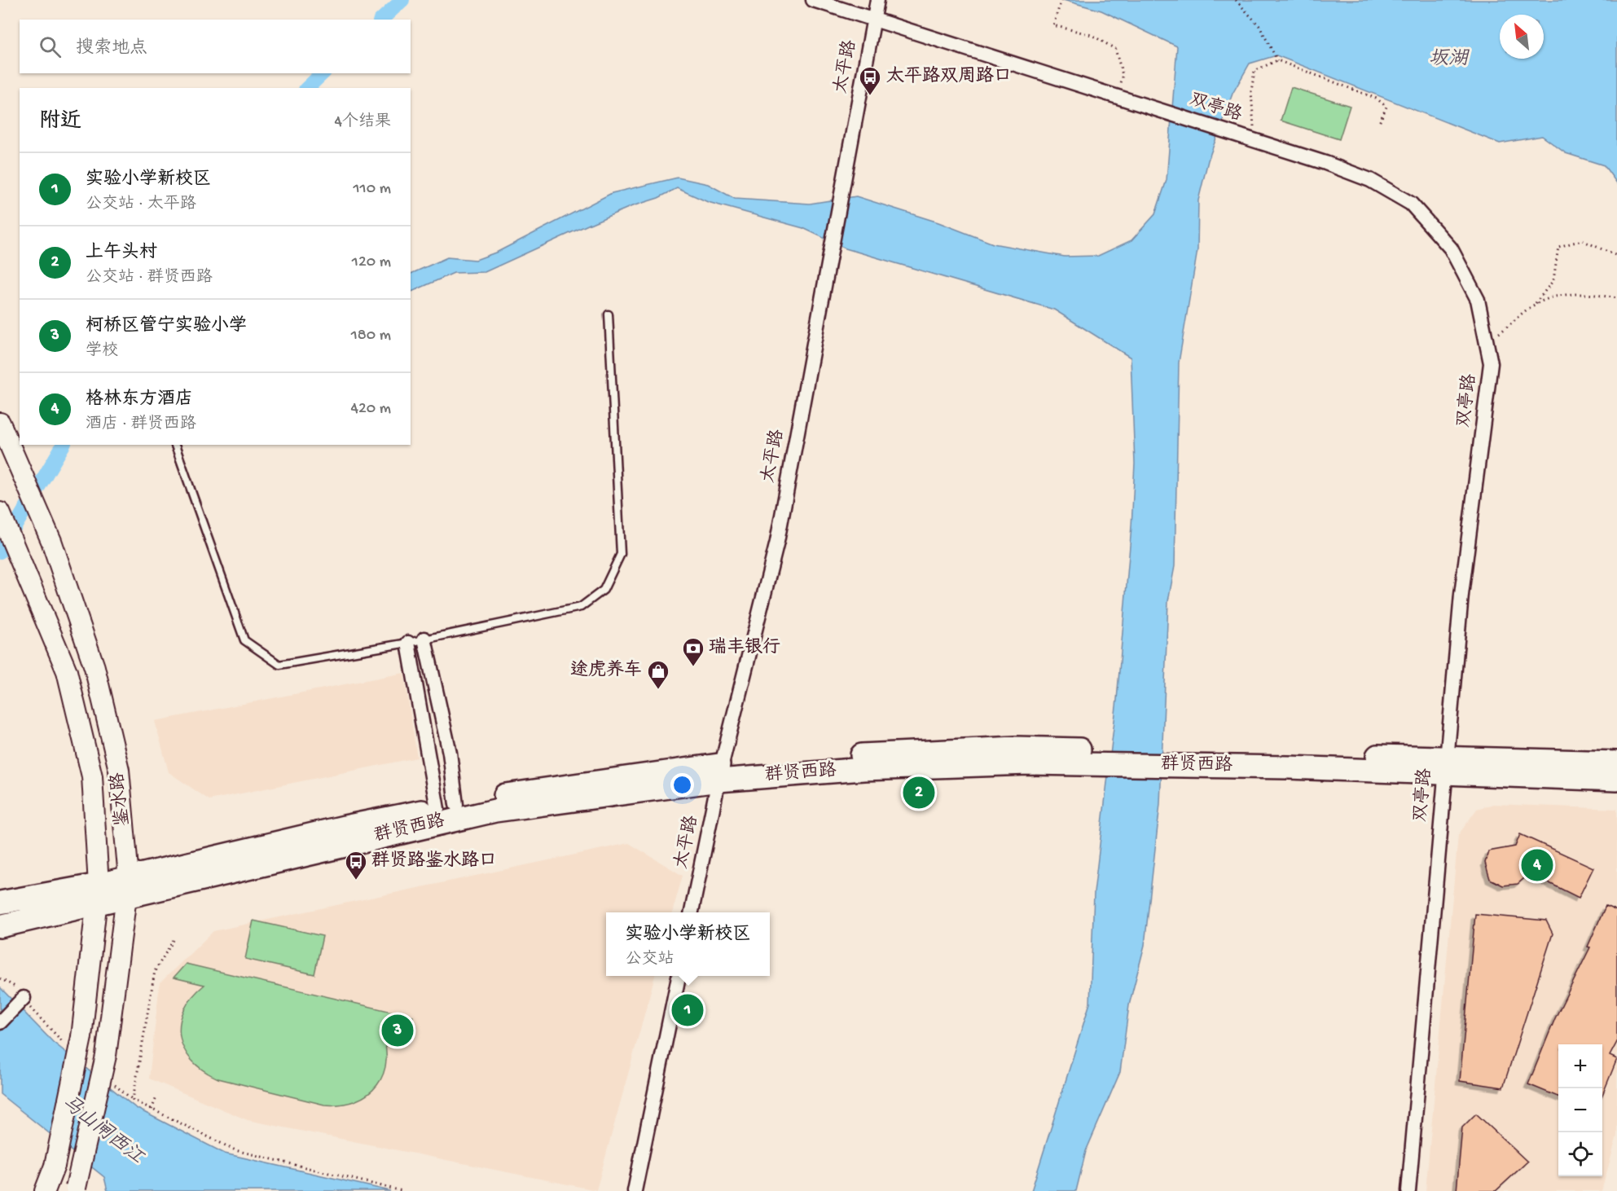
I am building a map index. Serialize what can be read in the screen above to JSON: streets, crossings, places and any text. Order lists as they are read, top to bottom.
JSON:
{
  "streets": {
    "main road": ["群贤西路"],
    "street": ["太平路", "双亭路", "鉴水路"]
  },
  "crossings": [
    ["太平路", "双亭路"],
    ["太平路", "群贤西路"],
    ["双亭路", "群贤西路"],
    ["群贤西路", "鉴水路"]
  ],
  "water": ["坂湖", "马山闸西江"],
  "places": {
    "bus stop": ["太平路双周路口", "群贤路鉴水路口"],
    "bank": ["瑞丰银行"],
    "shop": ["途虎养车"]
  },
  "north": "top left",
  "page": {
    "search": "搜索地点",
    "heading": ["附近", "4个结果"],
    "list": [
      {
        "mark": "1",
        "name": "实验小学新校区",
        "note": "公交站 · 太平路",
        "value": "110 m"
      },
      {
        "mark": "2",
        "name": "上午头村",
        "note": "公交站 · 群贤西路",
        "value": "120 m"
      },
      {
        "mark": "3",
        "name": "柯桥区管宁实验小学",
        "note": "学校",
        "value": "180 m"
      },
      {
        "mark": "4",
        "name": "格林东方酒店",
        "note": "酒店 · 群贤西路",
        "value": "420 m"
      }
    ],
    "pins": [
      "2",
      "4",
      "1",
      "3"
    ],
    "popup": ["实验小学新校区", "公交站"],
    "map_buttons": ["+", "−"]
  }
}
